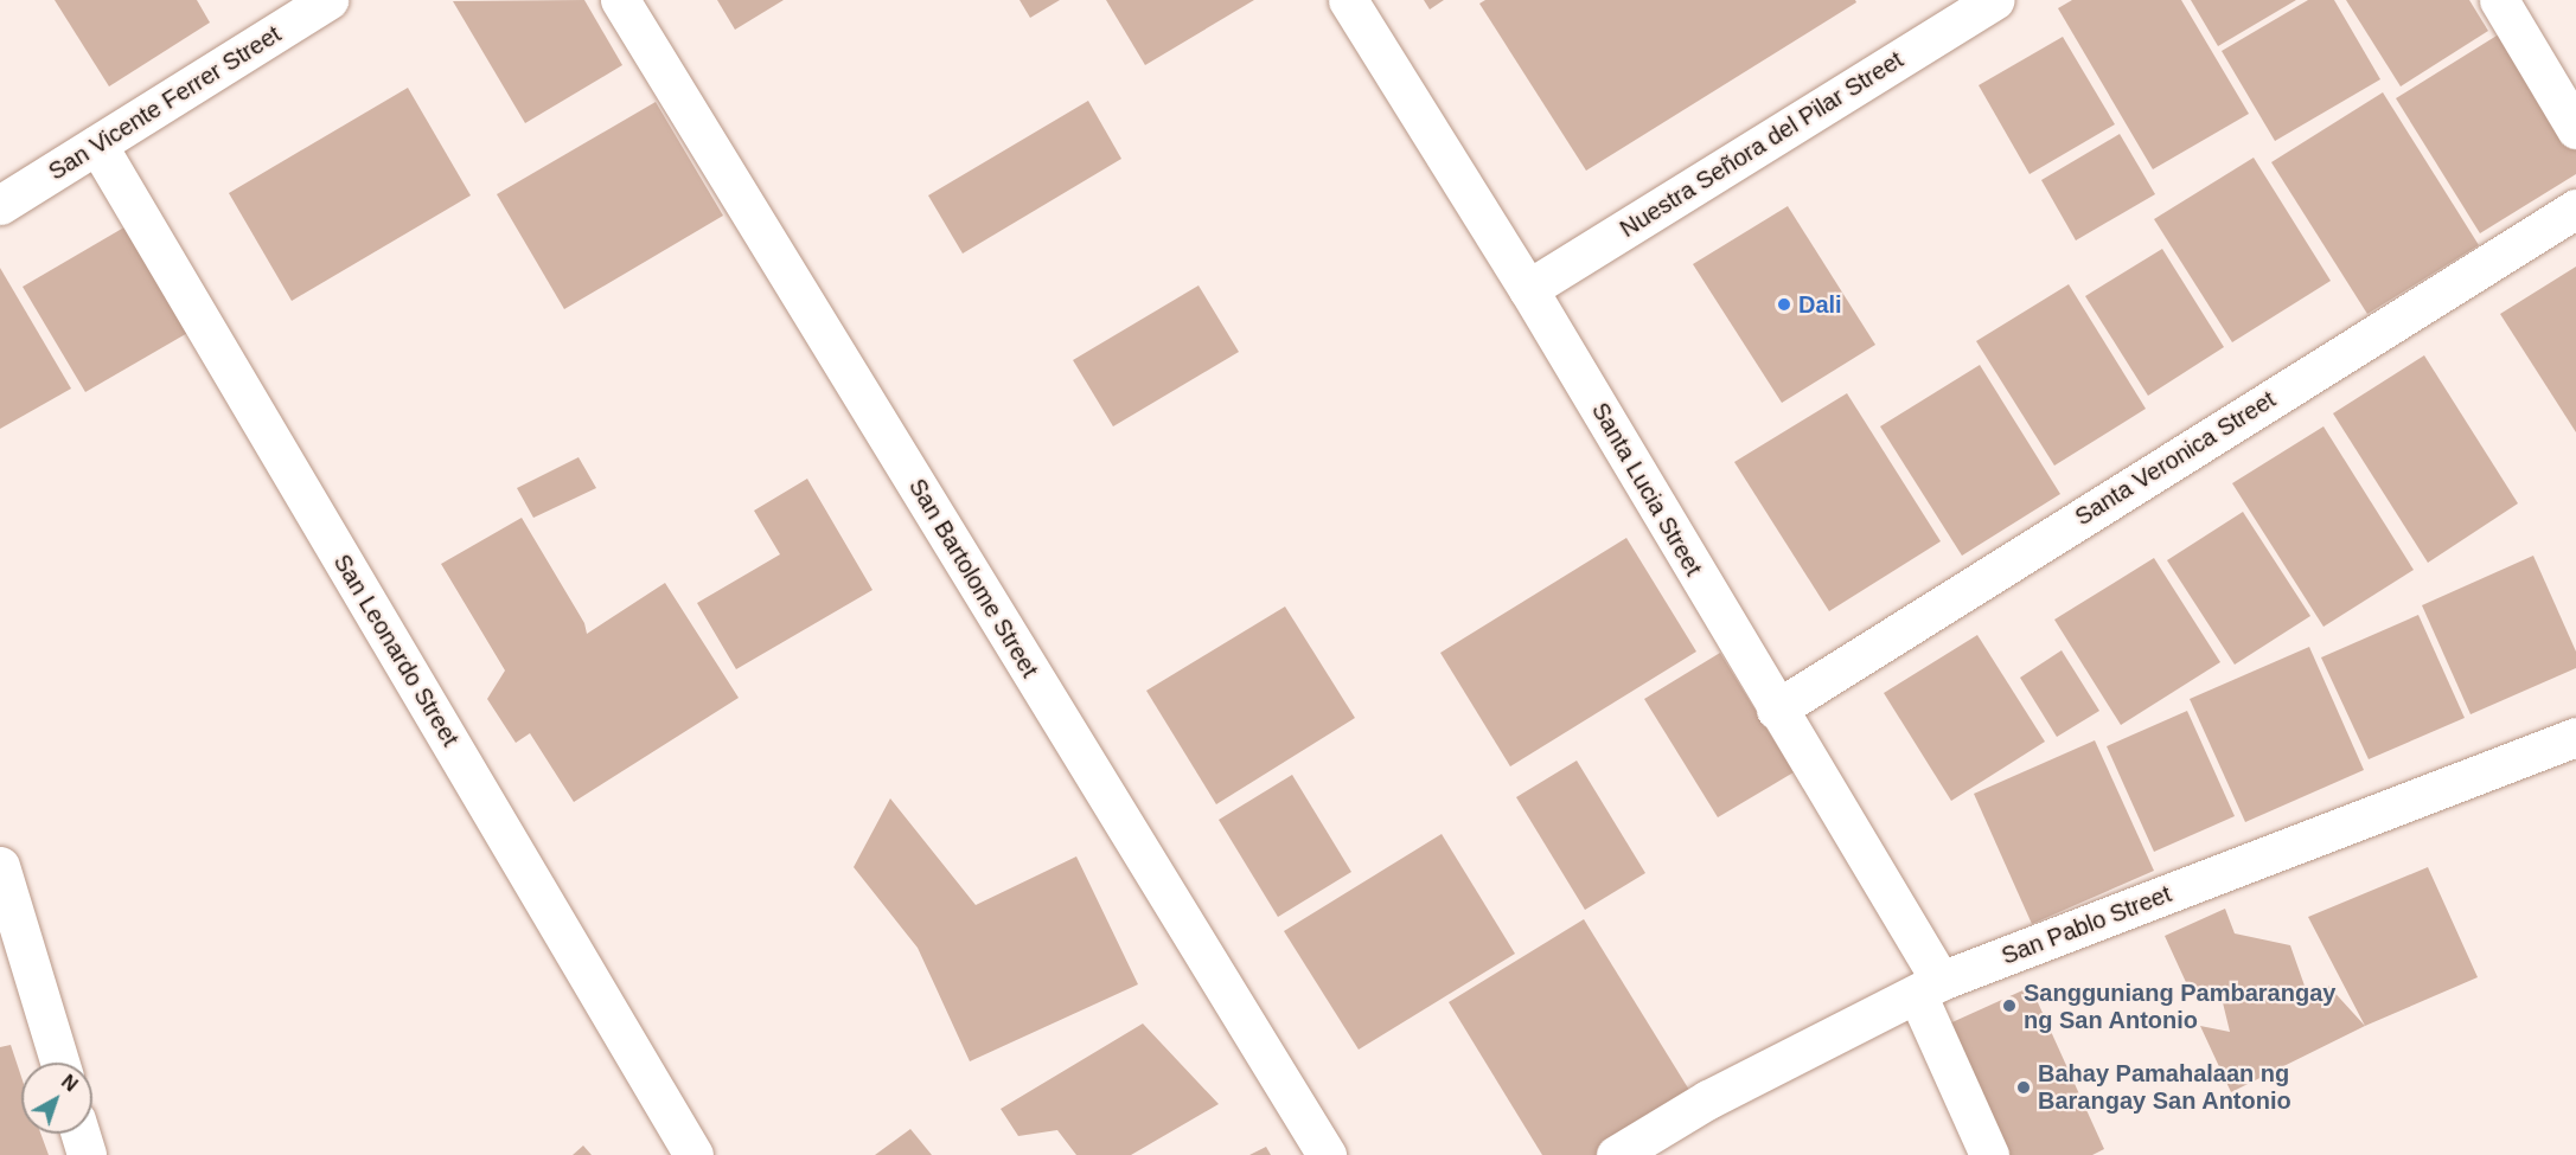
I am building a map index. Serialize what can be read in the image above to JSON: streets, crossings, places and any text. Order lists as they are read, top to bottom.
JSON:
{
  "streets": {
    "street": [
      "San Vicente Ferrer Street",
      "Nuestra Señora del Pilar Street",
      "Santa Veronica Street",
      "Santa Lucia Street",
      "San Bartolome Street",
      "San Leonardo Street",
      "San Pablo Street"
    ]
  },
  "crossings": [
    ["San Vicente Ferrer Street", "San Leonardo Street"],
    ["Nuestra Señora del Pilar Street", "Santa Lucia Street"],
    ["Santa Veronica Street", "Santa Lucia Street"],
    ["Santa Lucia Street", "San Pablo Street"]
  ],
  "places": ["Dali", "Sangguniang Pambarangay ng San Antonio", "Bahay Pamahalaan ng Barangay San Antonio"],
  "north": "top right"
}
